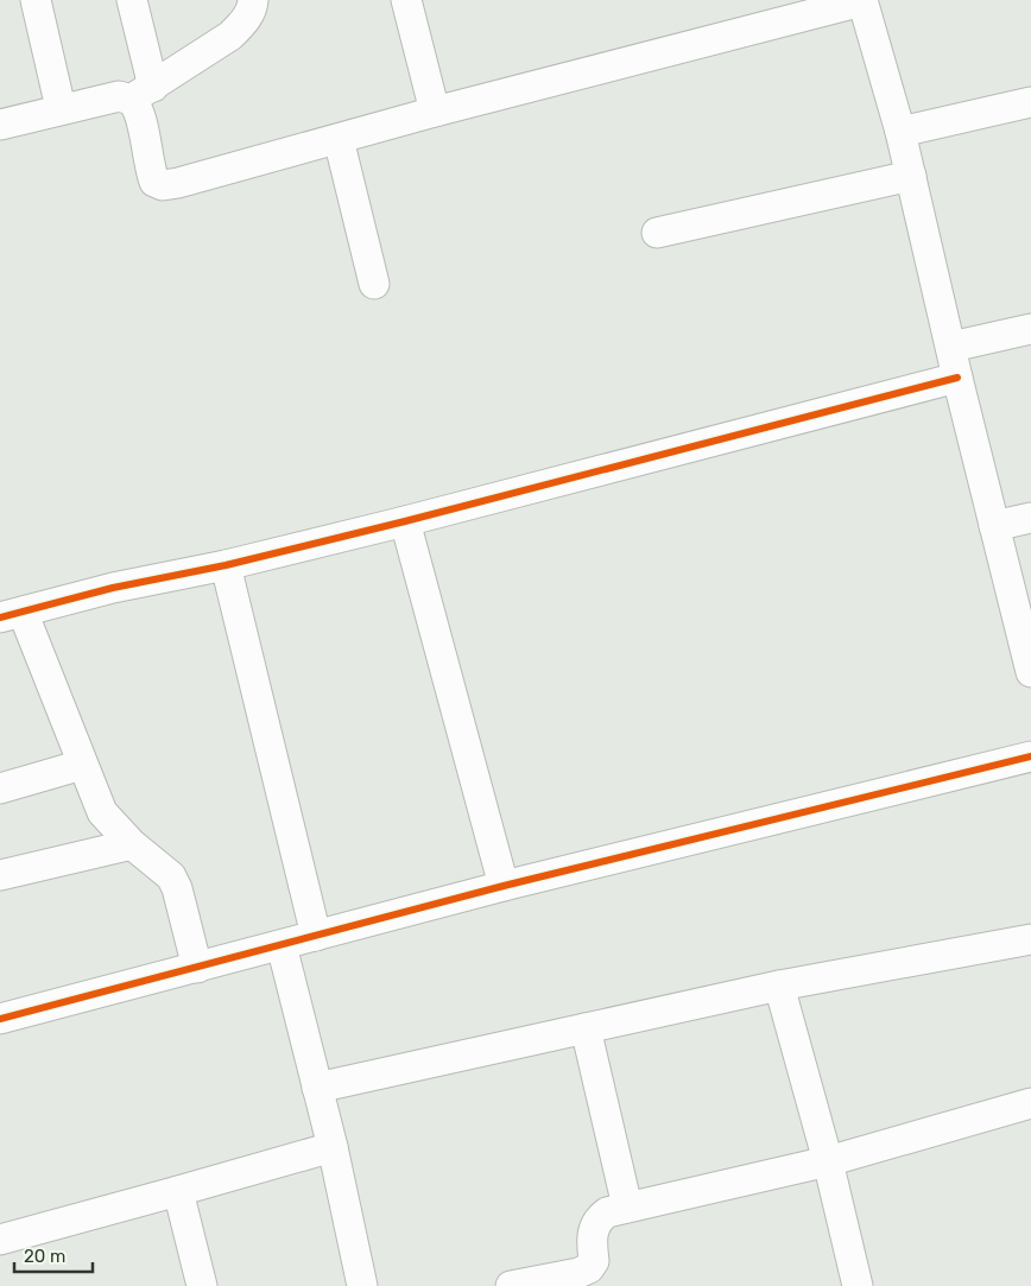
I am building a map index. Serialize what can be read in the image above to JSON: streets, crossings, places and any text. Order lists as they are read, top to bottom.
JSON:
{
  "scale_bar": "20 m"
}
